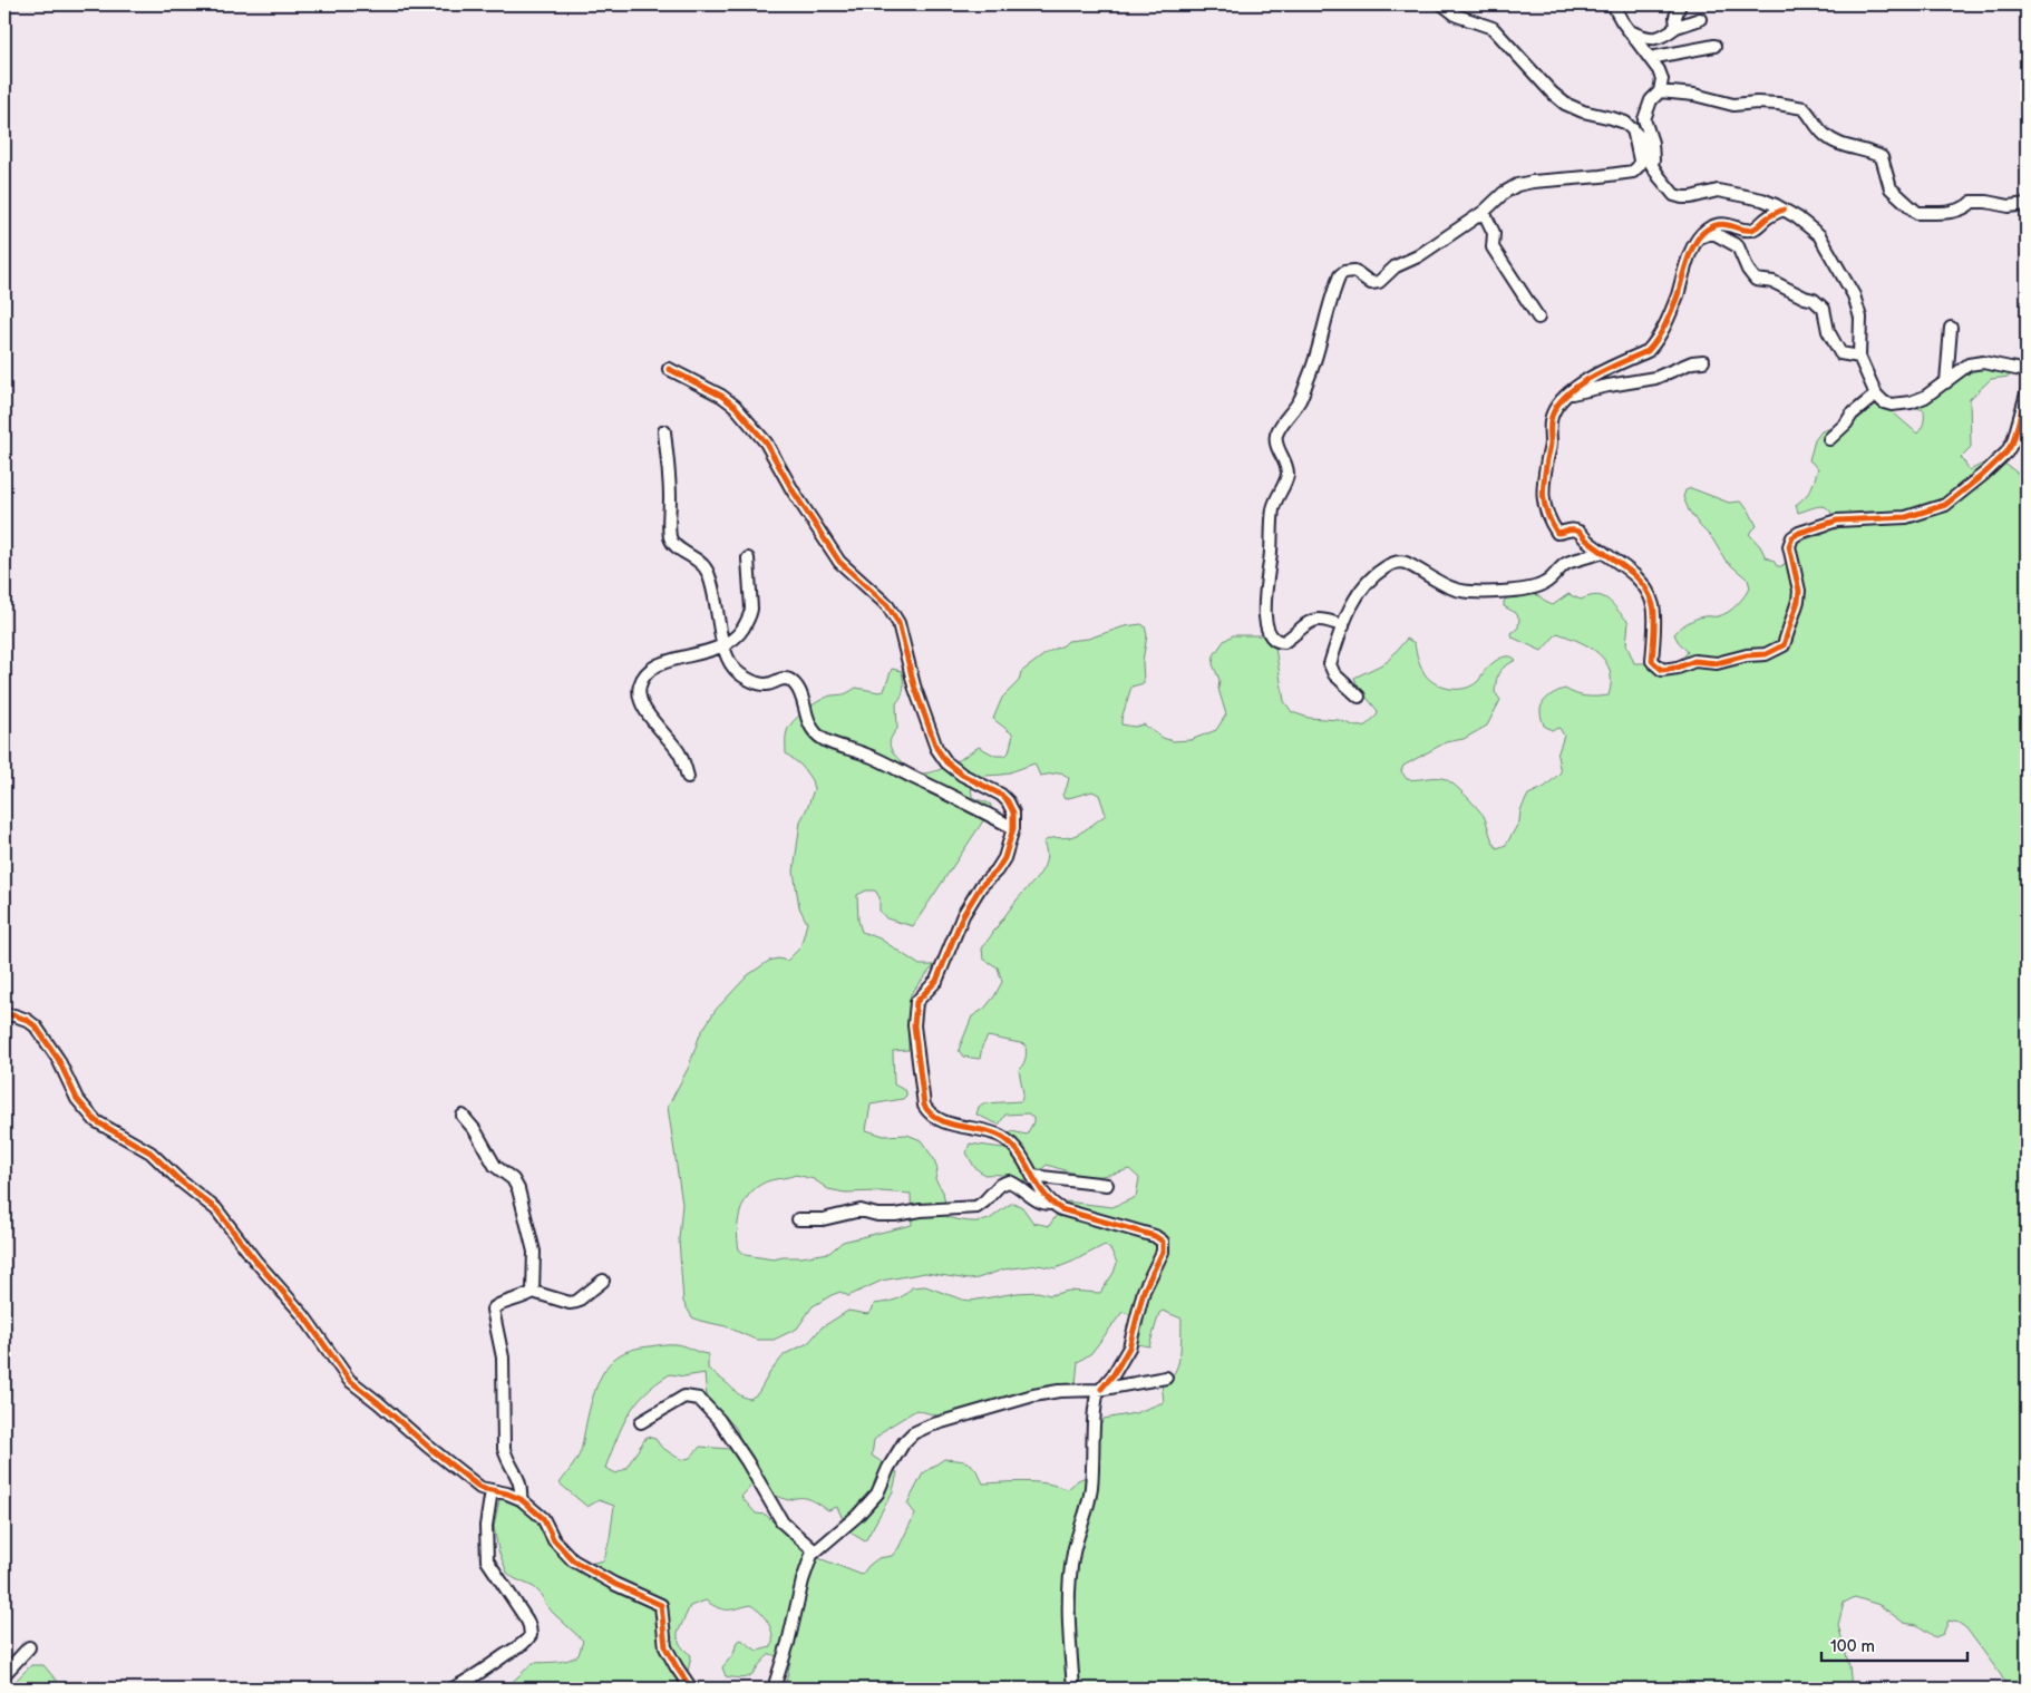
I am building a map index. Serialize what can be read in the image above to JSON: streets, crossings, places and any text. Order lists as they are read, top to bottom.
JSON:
{
  "scale_bar": "100 m"
}
